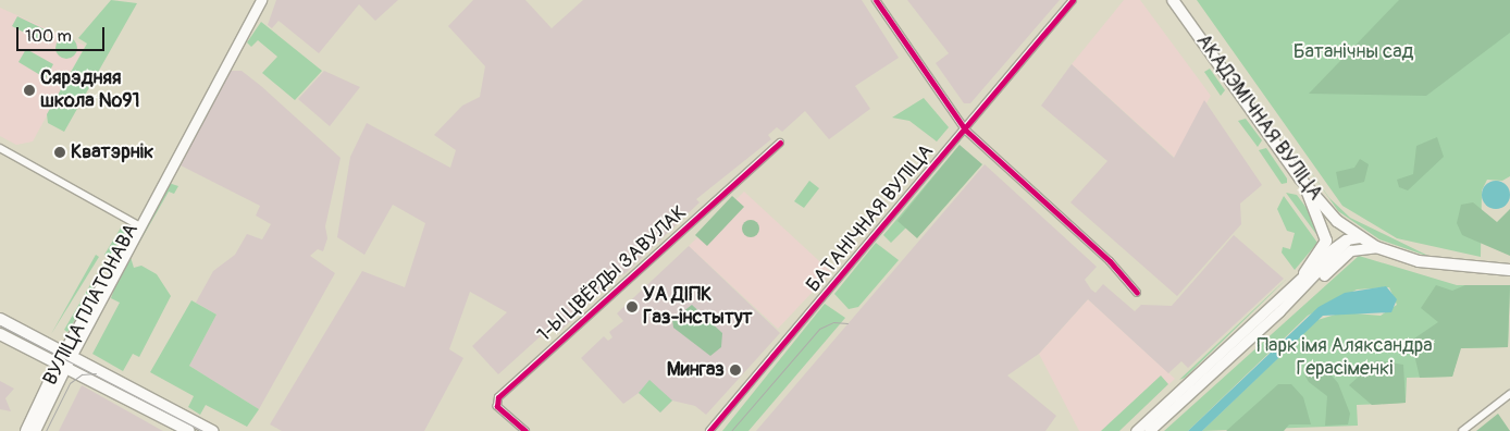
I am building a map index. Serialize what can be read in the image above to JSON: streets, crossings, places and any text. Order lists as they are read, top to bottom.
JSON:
{
  "streets": {
    "main road": ["АКАДЭМІЧНАЯ ВУЛІЦА", "ВУЛІЦА ПЛАТОНАВА"],
    "street": ["БАТАНІЧНАЯ ВУЛІЦА", "1-Ы ЦВЁРДЫ ЗАВУЛАК"]
  },
  "parks": ["Батанічны сад", "Парк імя Аляксандра Герасіменкі"],
  "places": [
    "Сярэдняя школа №91",
    "Кватэрнік",
    "УА ДІПК Газ-інстытут",
    "Мингаз"
  ],
  "scale_bar": "100 m"
}
